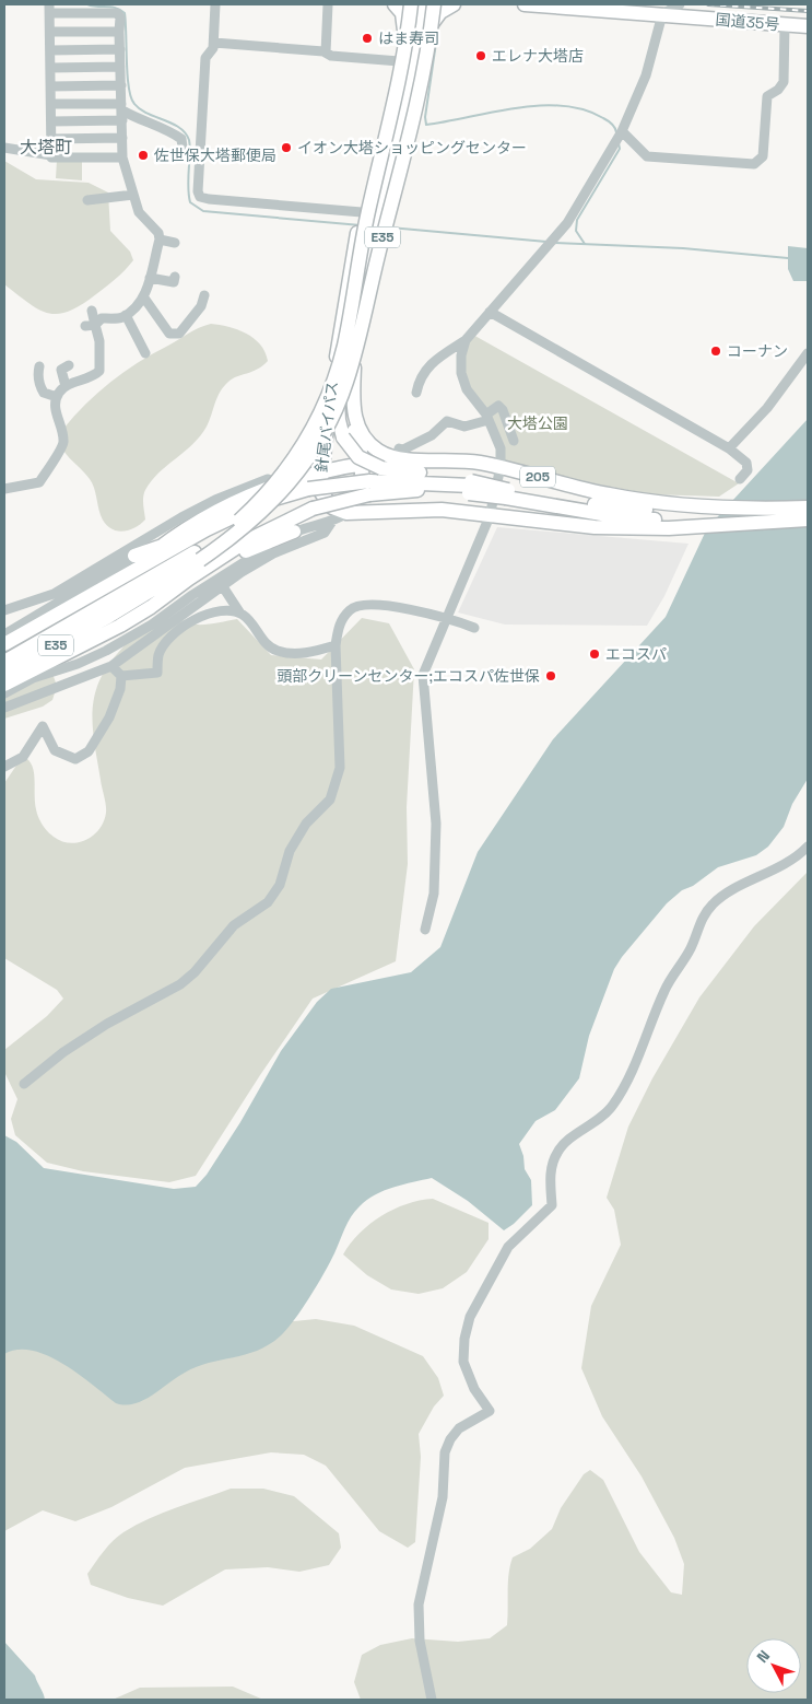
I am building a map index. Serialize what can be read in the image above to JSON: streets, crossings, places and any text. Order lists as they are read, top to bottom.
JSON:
{
  "streets": {
    "highway": [
      "国道35号",
      "E35",
      "針尾バイパス",
      "205"
    ]
  },
  "crossings": [
    ["E35", "針尾バイパス"],
    ["針尾バイパス", "205"]
  ],
  "districts": ["大塔町"],
  "parks": ["大塔公園"],
  "places": [
    "はま寿司",
    "エレナ大塔店",
    "イオン大塔ショッピングセンター",
    "佐世保大塔郵便局",
    "コーナン",
    "エコスパ",
    "頭部クリーンセンター;エコスパ佐世保"
  ],
  "north": "top left"
}
